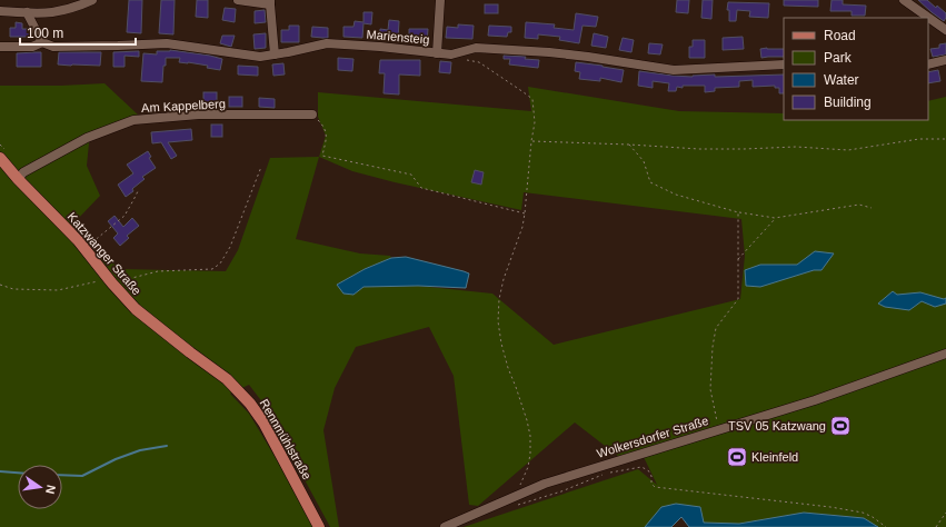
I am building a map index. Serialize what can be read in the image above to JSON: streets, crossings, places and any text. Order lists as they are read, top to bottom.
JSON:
{
  "streets": {
    "main road": ["Katzwanger Straße", "Rennmühlstraße"],
    "street": ["Mariensteig", "Am Kappelberg", "Wolkersdorfer Straße"]
  },
  "crossings": [
    ["Am Kappelberg", "Katzwanger Straße"],
    ["Katzwanger Straße", "Rennmühlstraße"]
  ],
  "places": {
    "sports": ["TSV 05 Katzwang", "Kleinfeld"]
  },
  "legend": [
    "Road",
    "Park",
    "Water",
    "Building"
  ],
  "scale_bar": "100 m",
  "north": "right"
}
